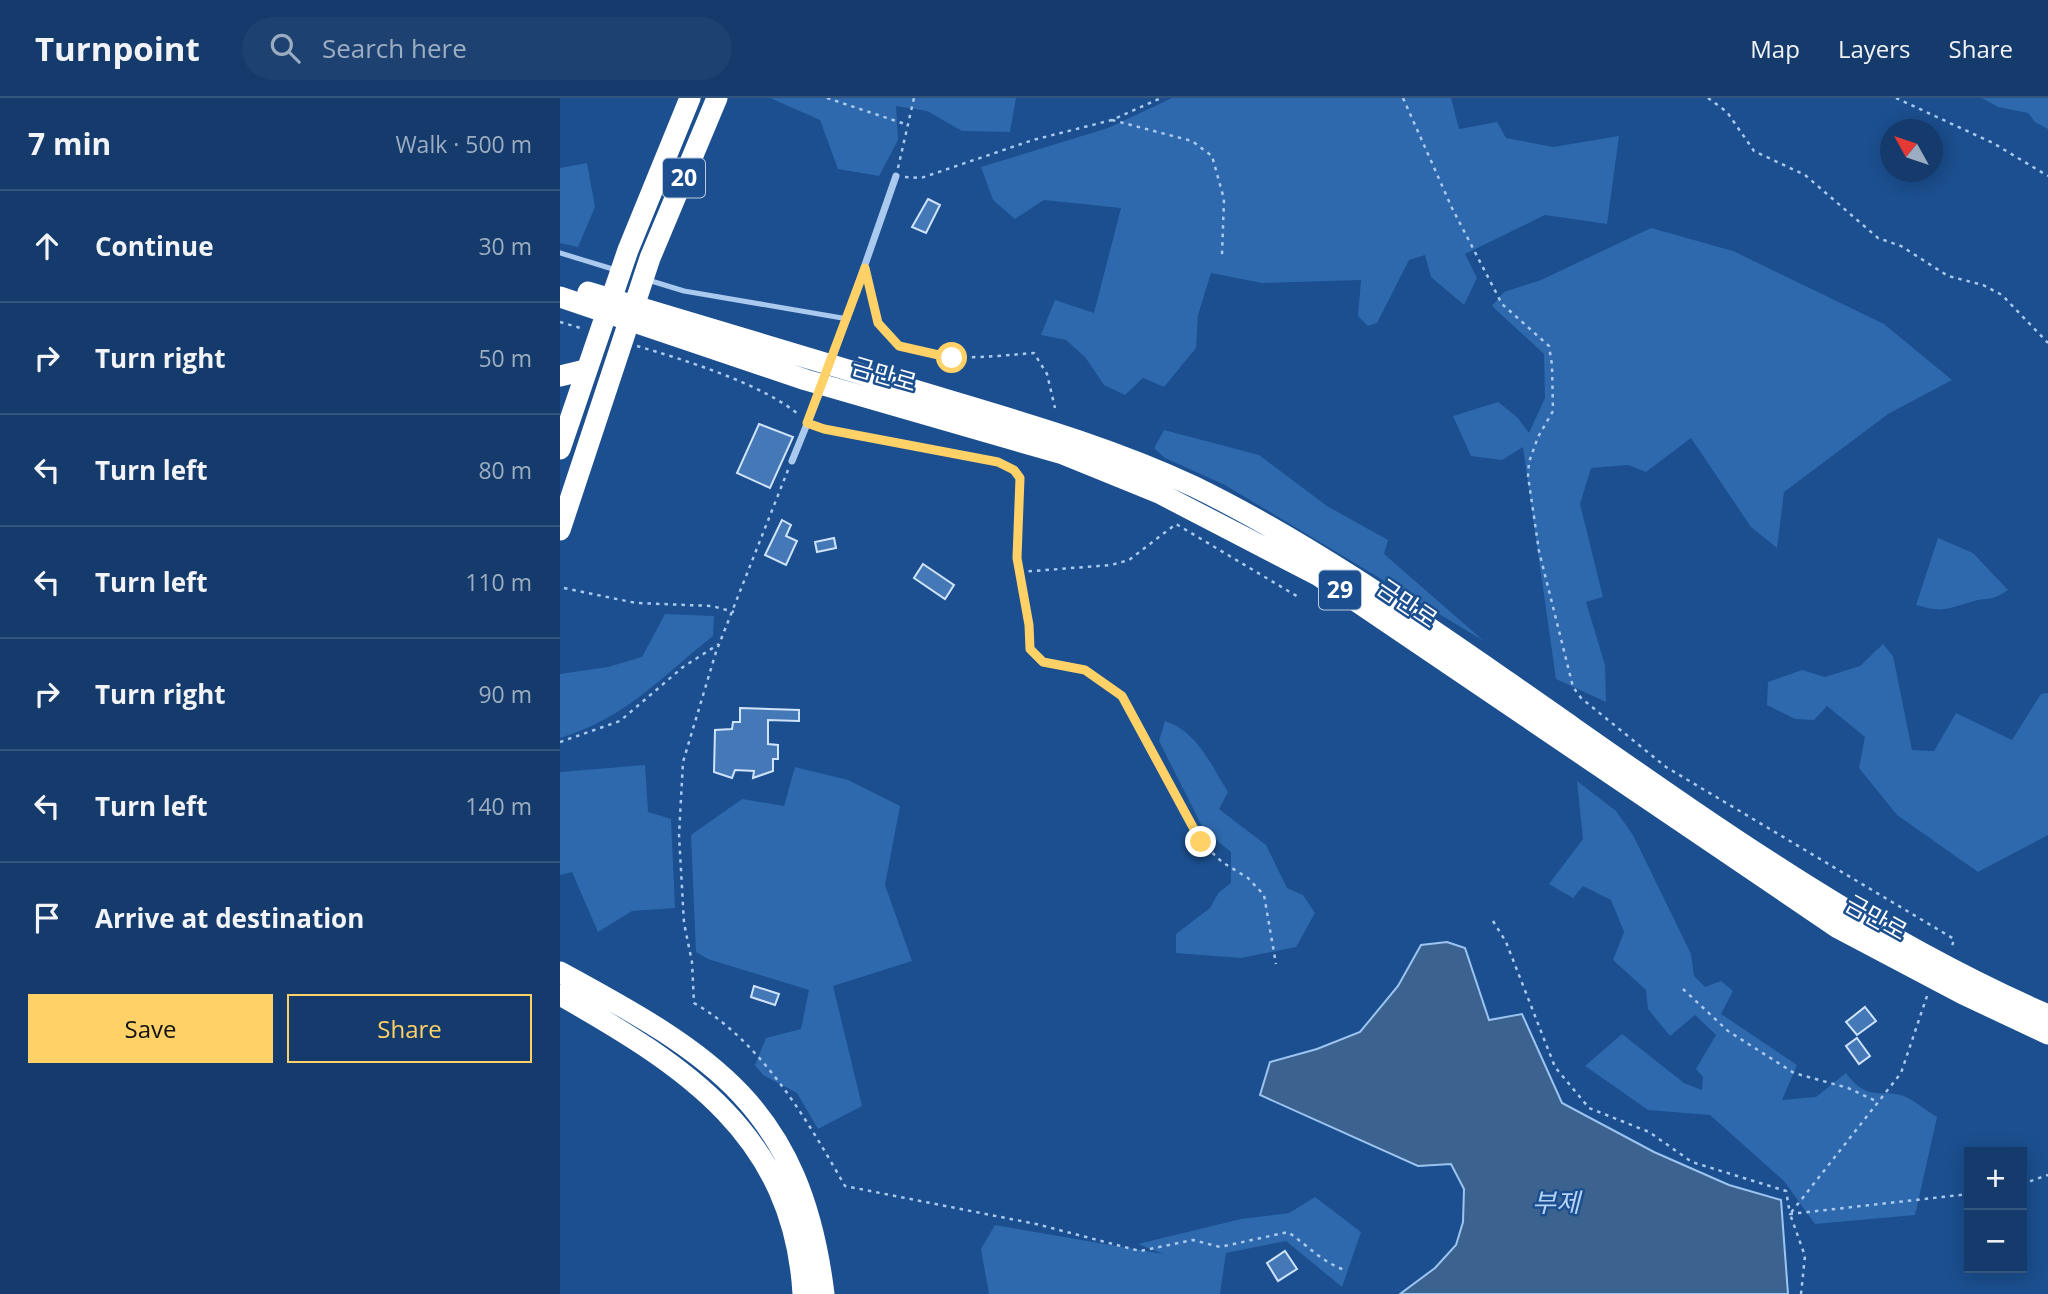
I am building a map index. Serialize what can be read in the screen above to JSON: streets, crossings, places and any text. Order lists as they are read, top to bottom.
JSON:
{
  "streets": {
    "highway": ["20", "금만로", "29"]
  },
  "water": ["부제"],
  "north": "top left",
  "page": {
    "header": "Turnpoint",
    "search": "Search here",
    "nav": ["Map", "Layers", "Share"],
    "heading": ["7 min", "Walk · 500 m"],
    "list": [
      ["Continue", "30 m"],
      ["Turn right", "50 m"],
      ["Turn left", "80 m"],
      ["Turn left", "110 m"],
      ["Turn right", "90 m"],
      ["Turn left", "140 m"],
      "Arrive at destination"
    ],
    "buttons": ["Save", "Share"],
    "map_buttons": ["+", "−"]
  }
}
